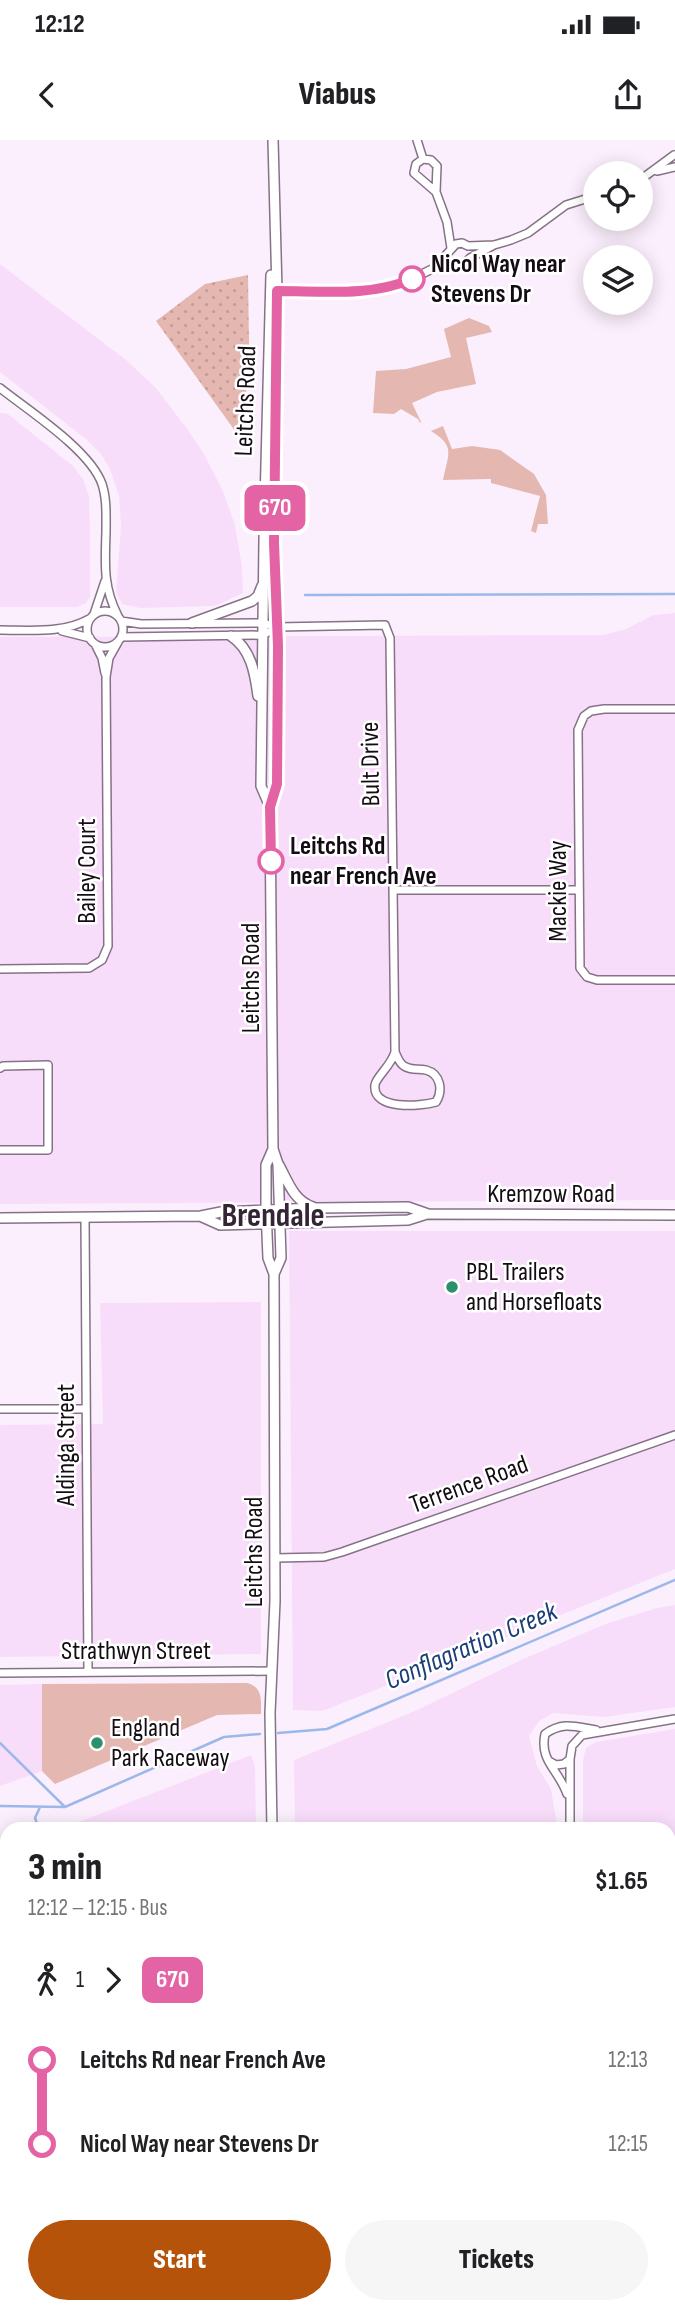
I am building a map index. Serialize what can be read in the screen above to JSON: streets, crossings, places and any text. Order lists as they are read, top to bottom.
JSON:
{
  "streets": {
    "street": [
      "Leitchs Road",
      "Bult Drive",
      "Bailey Court",
      "Mackie Way",
      "Kremzow Road",
      "Aldinga Street",
      "Terrence Road",
      "Strathwyn Street"
    ]
  },
  "crossings": [
    ["Leitchs Road", "Bult Drive"],
    ["Leitchs Road", "Kremzow Road"],
    ["Leitchs Road", "Terrence Road"],
    ["Leitchs Road", "Strathwyn Street"],
    ["Kremzow Road", "Aldinga Street"],
    ["Aldinga Street", "Strathwyn Street"]
  ],
  "districts": ["Brendale"],
  "water": ["Conflagration Creek"],
  "places": [
    "Nicol Way near Stevens Dr",
    "Leitchs Rd near French Ave",
    "PBL Trailers and Horsefloats",
    "England Park Raceway"
  ],
  "lines": ["bus line 670"],
  "page": {
    "status": "12:12",
    "header": "Viabus",
    "on_map": "670",
    "heading": ["3 min", "12:12 – 12:15 · Bus", "$1.65"],
    "legs": ["1", "670"],
    "list": [
      {
        "name": "Leitchs Rd near French Ave",
        "value": "12:13"
      },
      {
        "name": "Nicol Way near Stevens Dr",
        "value": "12:15"
      }
    ],
    "buttons": ["Start", "Tickets"]
  }
}
